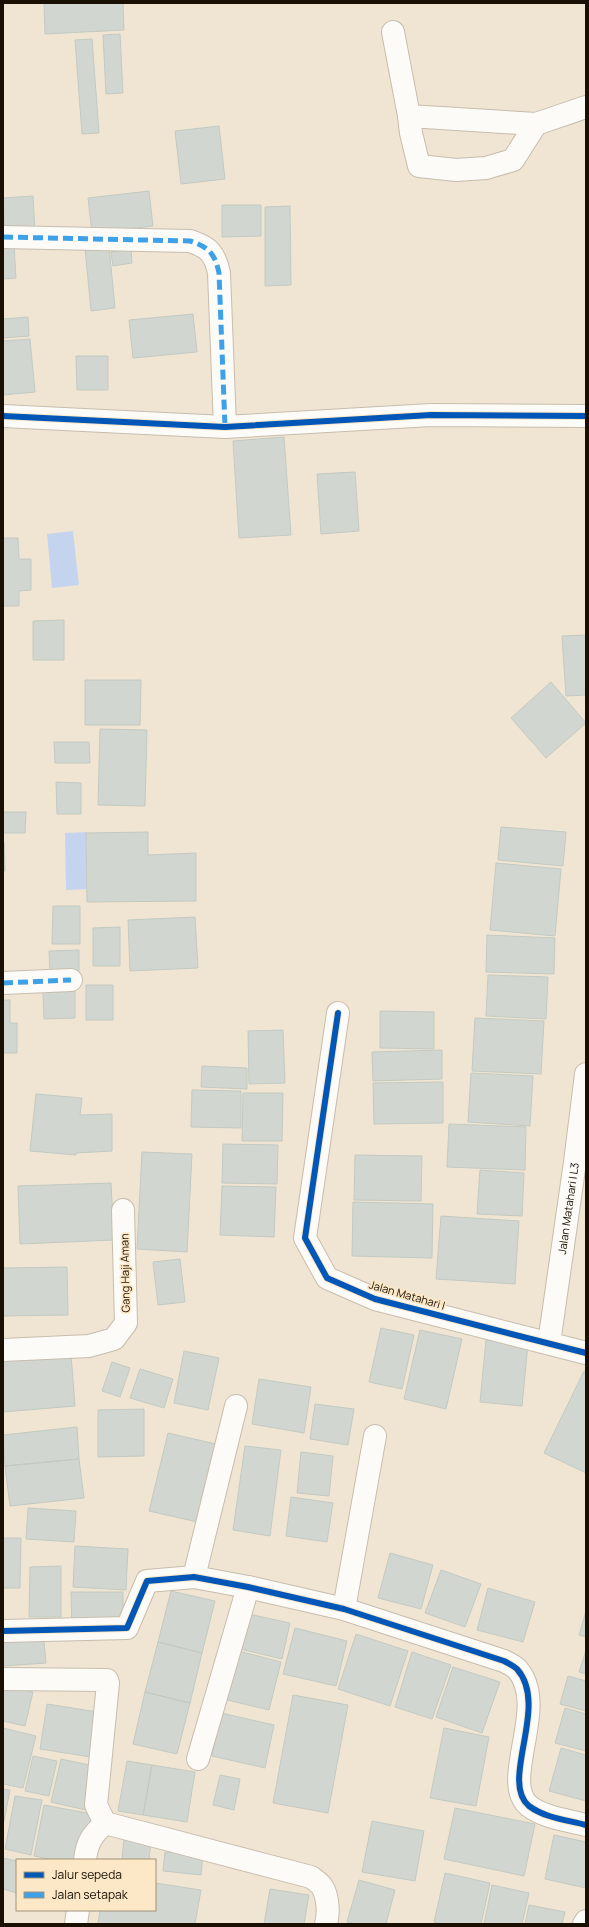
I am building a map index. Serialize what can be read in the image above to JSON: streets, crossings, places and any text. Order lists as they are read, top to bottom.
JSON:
{
  "streets": {
    "street": ["Jalan Matahari I L3", "Gang Haji Aman", "Jalan Matahari I"]
  },
  "crossings": [
    ["Jalan Matahari I L3", "Jalan Matahari I"]
  ],
  "legend": ["Jalur sepeda", "Jalan setapak"]
}
